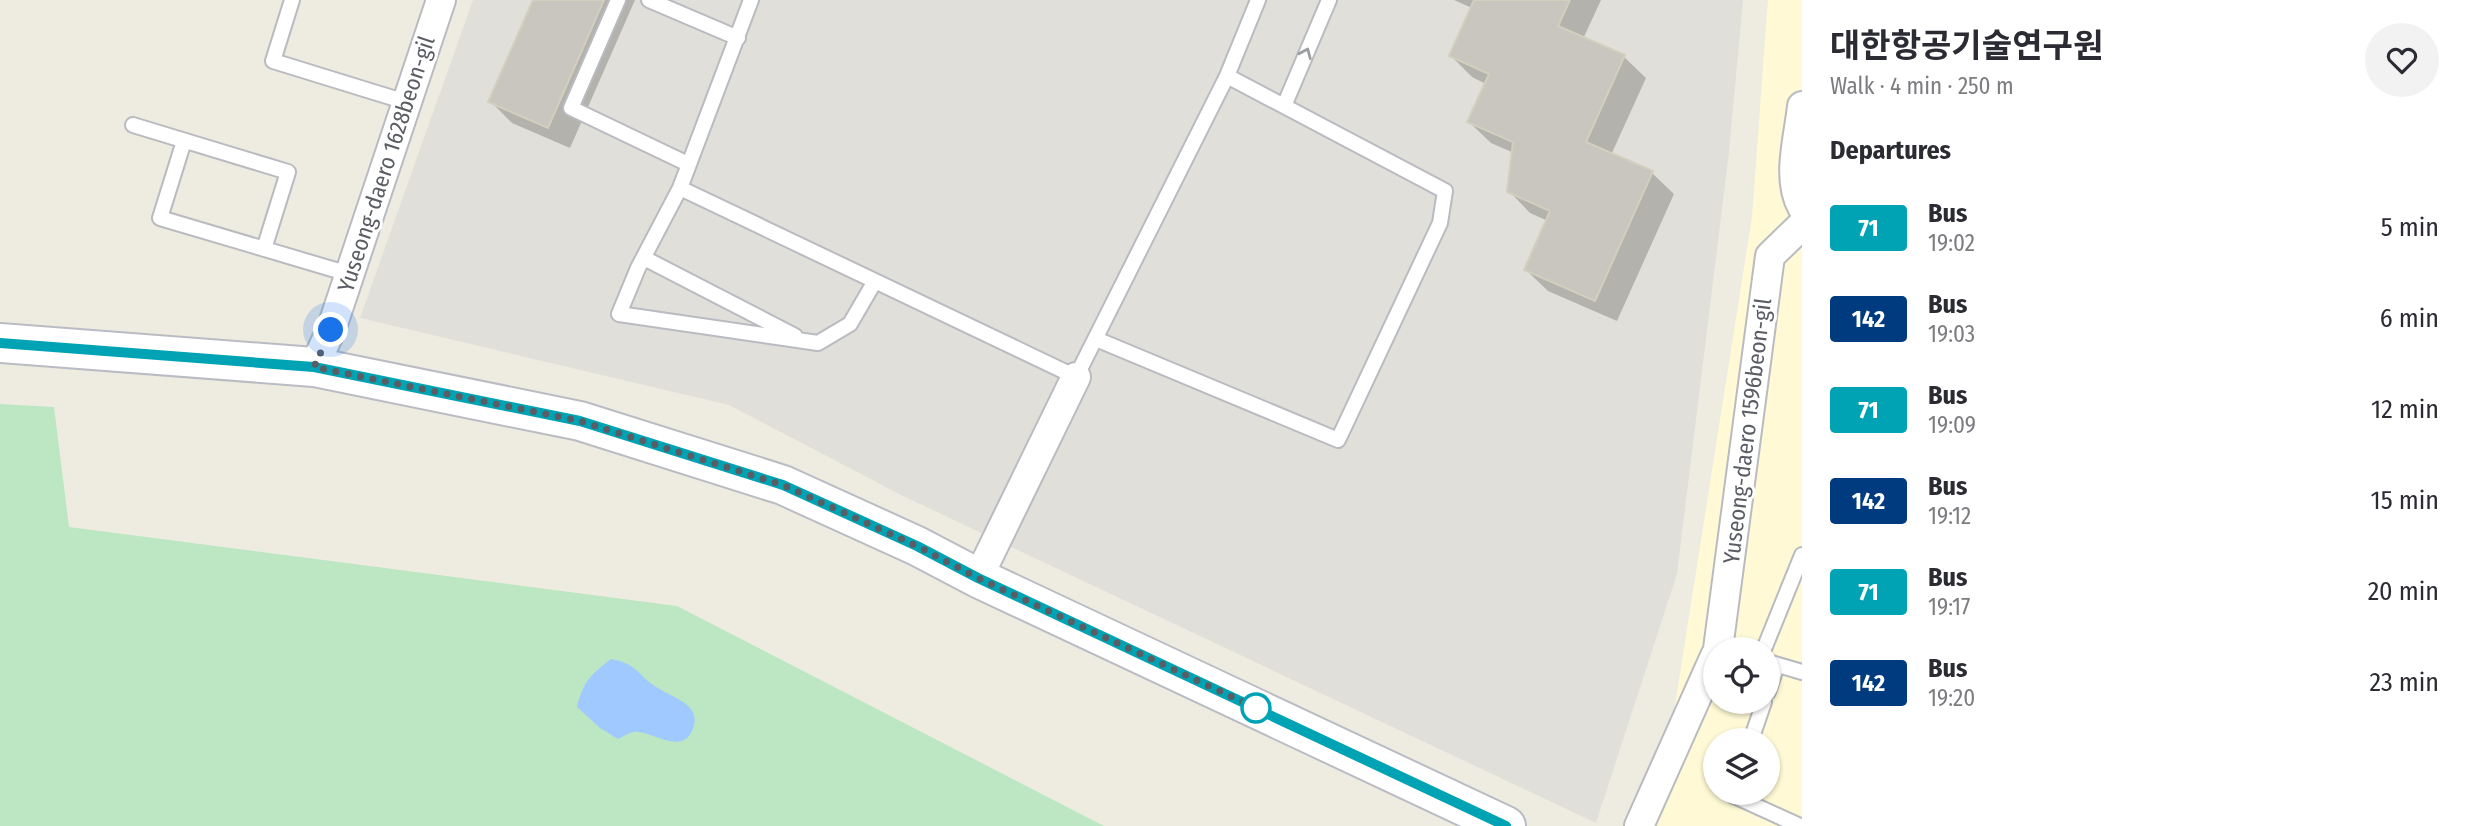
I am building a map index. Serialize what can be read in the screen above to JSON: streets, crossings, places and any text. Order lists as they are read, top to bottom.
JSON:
{
  "streets": {
    "street": ["Yuseong-daero 1628beon-gil", "Yuseong-daero 1596beon-gil"]
  },
  "lines": ["bus line 71"],
  "page": {
    "heading": [
      ["대한항공기술연구원", "Walk · 4 min · 250 m"],
      "Departures"
    ],
    "list": [
      {
        "mark": "71",
        "name": "Bus",
        "note": "19:02",
        "value": "5 min"
      },
      {
        "mark": "142",
        "name": "Bus",
        "note": "19:03",
        "value": "6 min"
      },
      {
        "mark": "71",
        "name": "Bus",
        "note": "19:09",
        "value": "12 min"
      },
      {
        "mark": "142",
        "name": "Bus",
        "note": "19:12",
        "value": "15 min"
      },
      {
        "mark": "71",
        "name": "Bus",
        "note": "19:17",
        "value": "20 min"
      },
      {
        "mark": "142",
        "name": "Bus",
        "note": "19:20",
        "value": "23 min"
      }
    ]
  }
}
